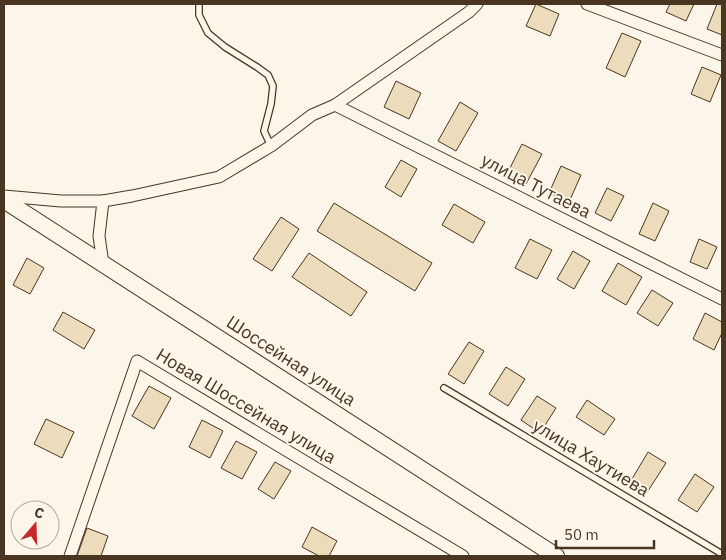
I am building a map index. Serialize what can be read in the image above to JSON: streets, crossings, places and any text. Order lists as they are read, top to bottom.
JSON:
{
  "streets": {
    "main road": ["Шоссейная улица"],
    "street": ["улица Тутаева", "Новая Шоссейная улица"],
    "lane": ["улица Хаутиева"]
  },
  "scale_bar": "50 m",
  "north": "top"
}
